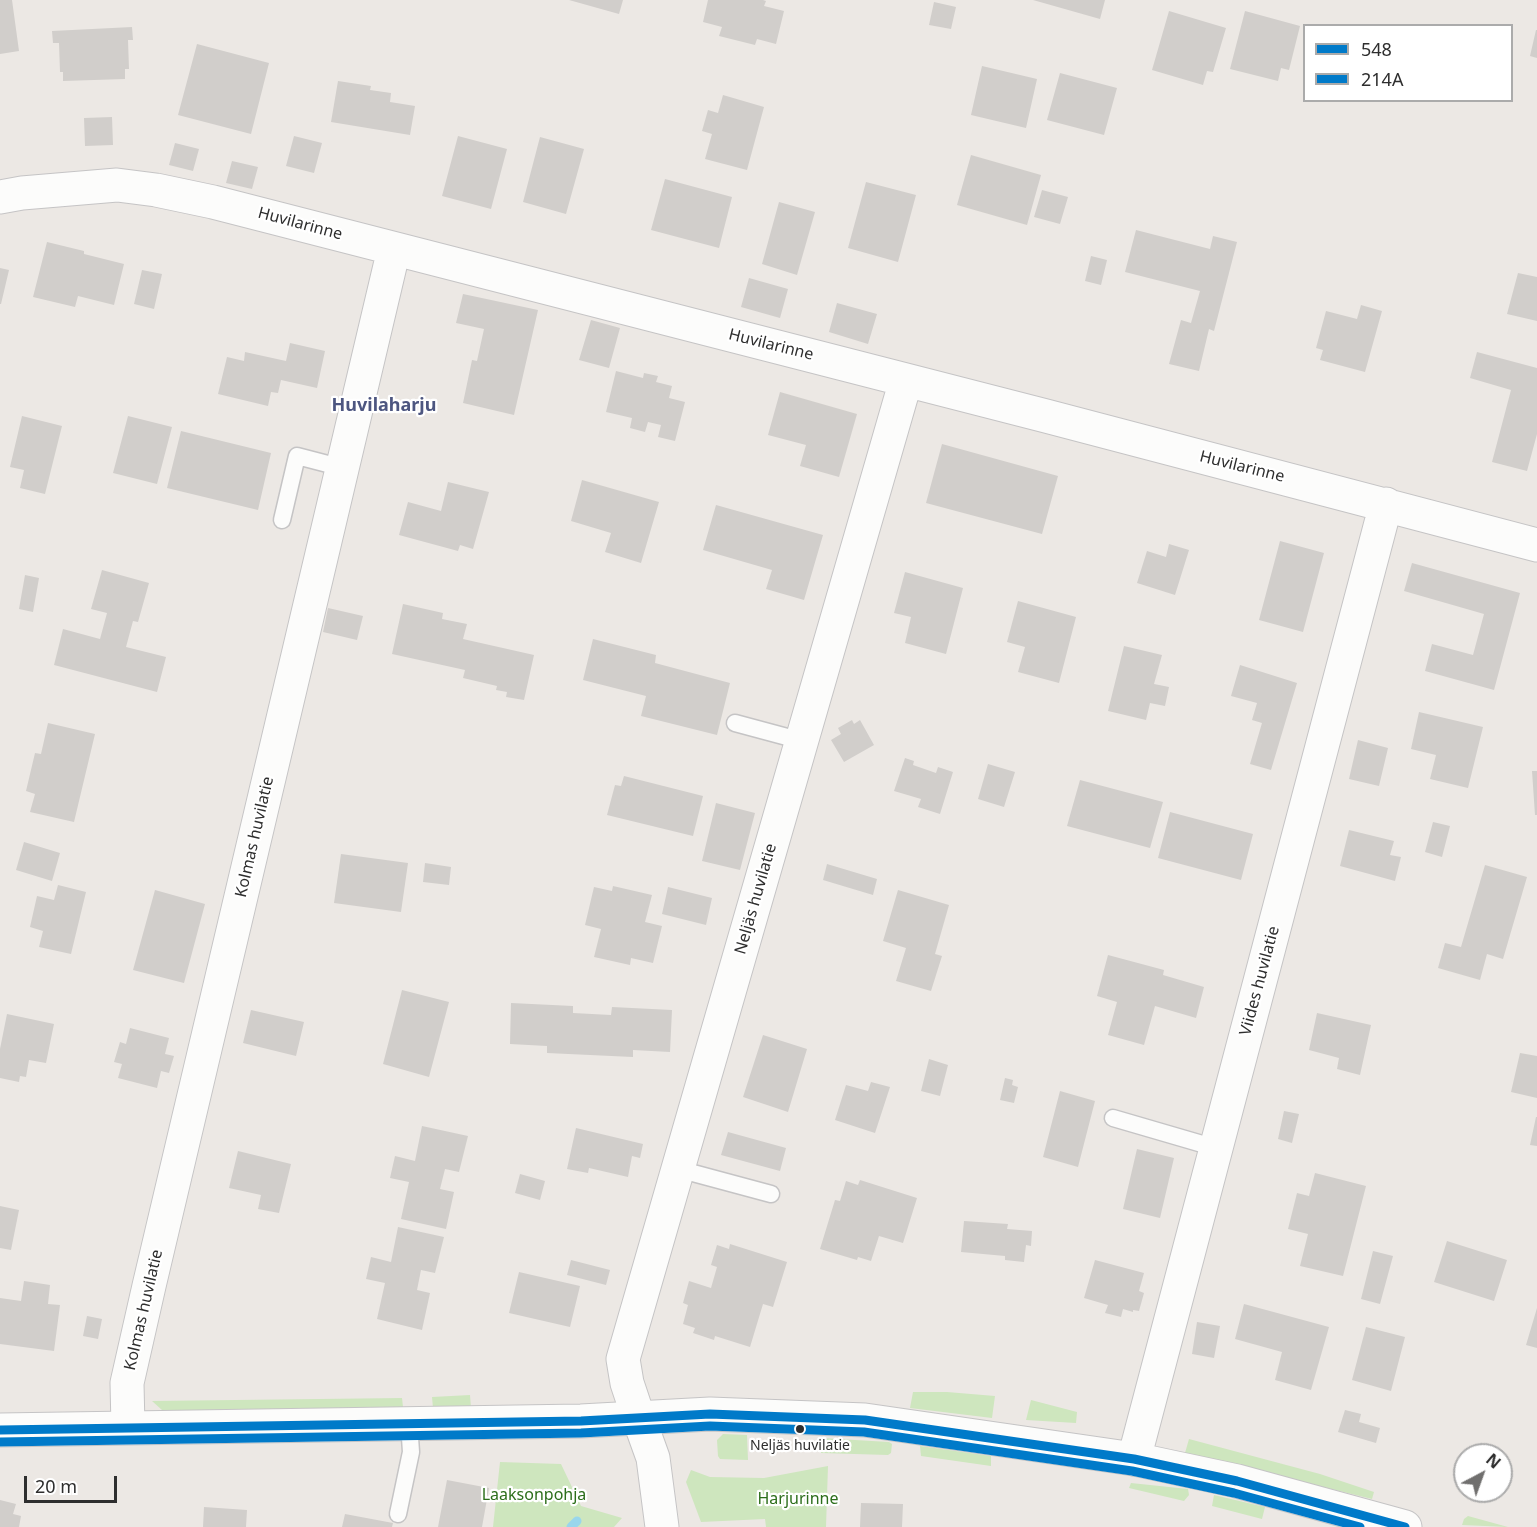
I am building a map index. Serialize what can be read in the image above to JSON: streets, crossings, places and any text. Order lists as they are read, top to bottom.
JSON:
{
  "streets": {
    "street": [
      "Huvilarinne",
      "Kolmas huvilatie",
      "Neljäs huvilatie",
      "Viides huvilatie"
    ]
  },
  "crossings": [
    ["Huvilarinne", "Kolmas huvilatie"],
    ["Huvilarinne", "Neljäs huvilatie"],
    ["Huvilarinne", "Viides huvilatie"]
  ],
  "districts": ["Huvilaharju"],
  "parks": ["Laaksonpohja", "Harjurinne"],
  "places": ["Neljäs huvilatie"],
  "lines": ["transit line 548", "transit line 214A"],
  "legend": ["548", "214A"],
  "scale_bar": "20 m",
  "north": "top right"
}
